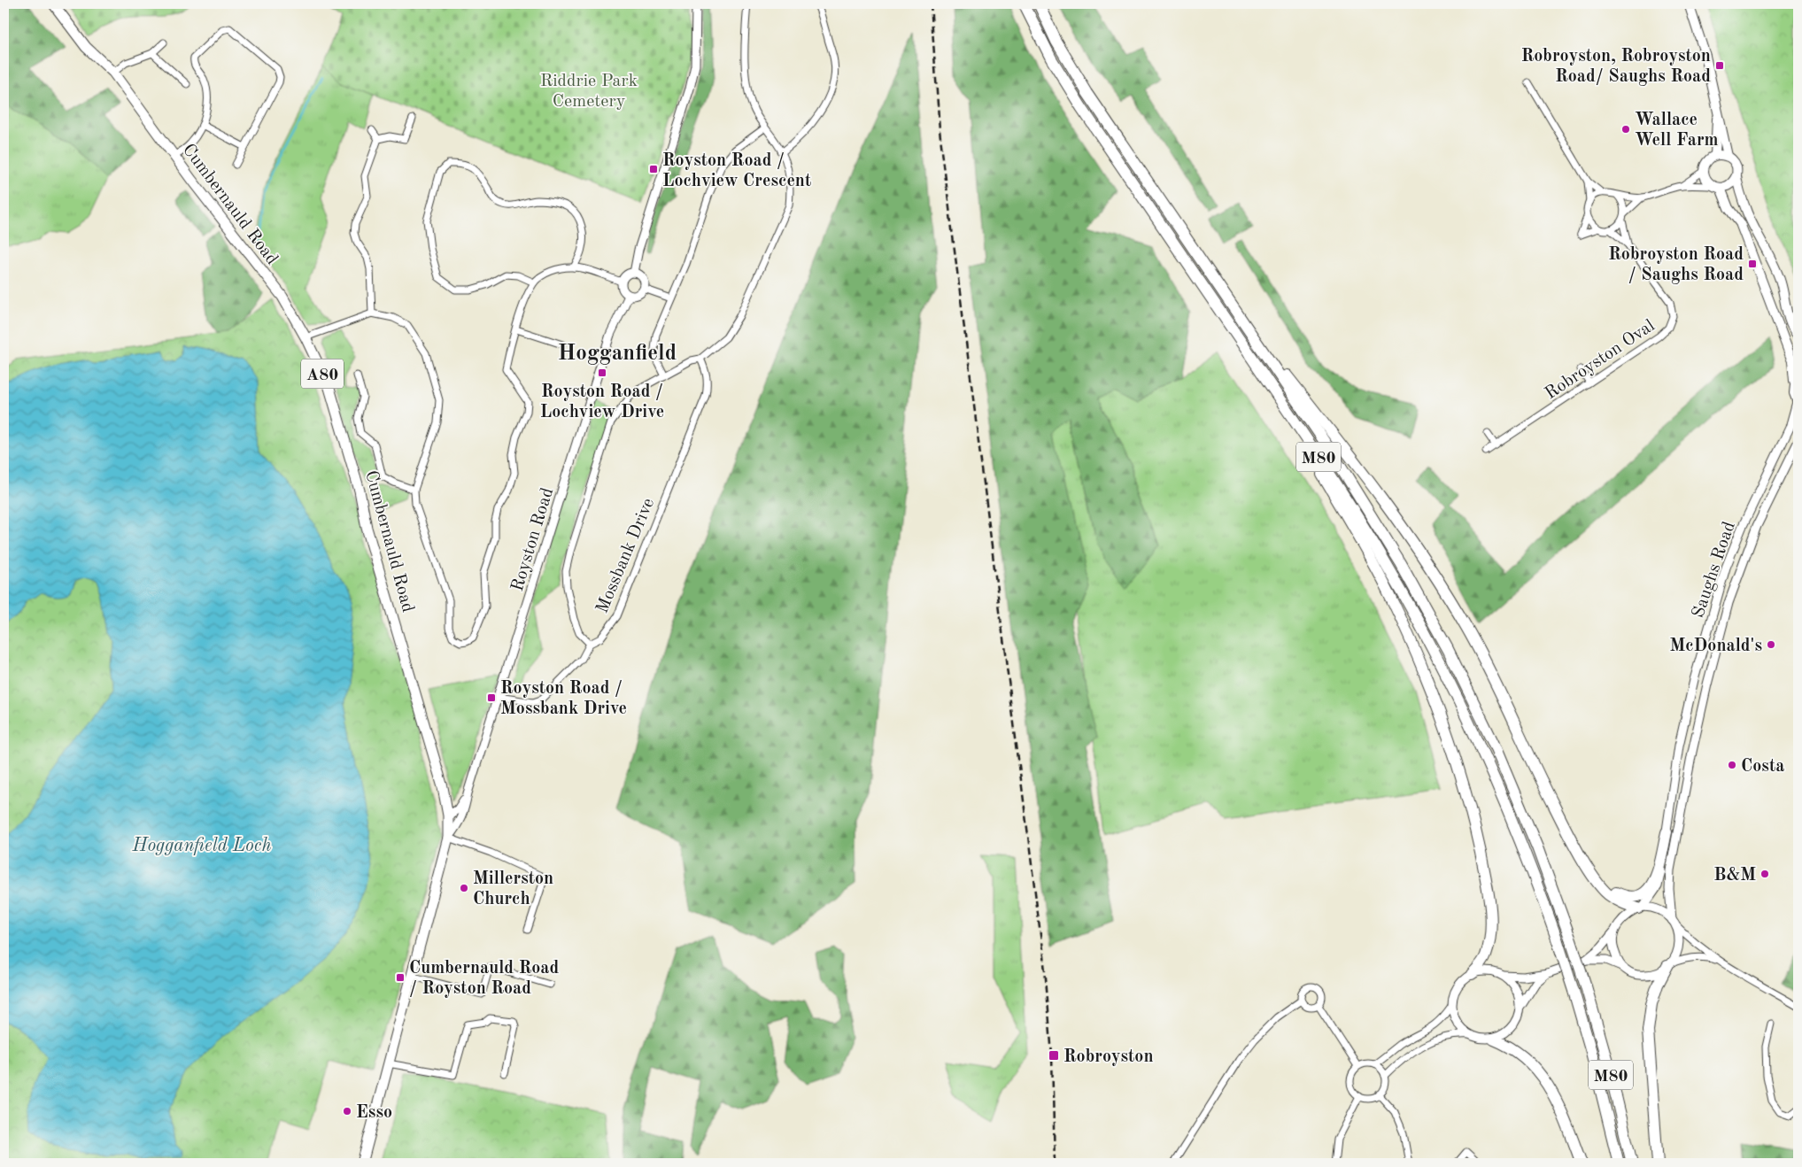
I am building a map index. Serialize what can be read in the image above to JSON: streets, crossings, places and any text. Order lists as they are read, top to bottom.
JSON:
{
  "streets": {
    "highway": ["M80"],
    "main road": ["Cumbernauld Road", "A80"],
    "street": [
      "Robroyston Oval",
      "Royston Road",
      "Mossbank Drive",
      "Saughs Road"
    ]
  },
  "crossings": [
    ["Cumbernauld Road", "Royston Road"],
    ["Royston Road", "Mossbank Drive"]
  ],
  "districts": ["Hogganfield"],
  "water": ["Hogganfield Loch"],
  "parks": ["Riddrie Park Cemetery"],
  "places": {
    "transit": [
      "Robroyston, Robroyston Road/ Saughs Road",
      "Royston Road / Lochview Crescent",
      "Robroyston Road / Saughs Road",
      "Royston Road / Lochview Drive",
      "Royston Road / Mossbank Drive",
      "Cumbernauld Road / Royston Road",
      "Robroyston"
    ],
    "other": [
      "Wallace Well Farm",
      "McDonald's",
      "Costa",
      "B&M",
      "Millerston Church",
      "Esso"
    ]
  }
}
